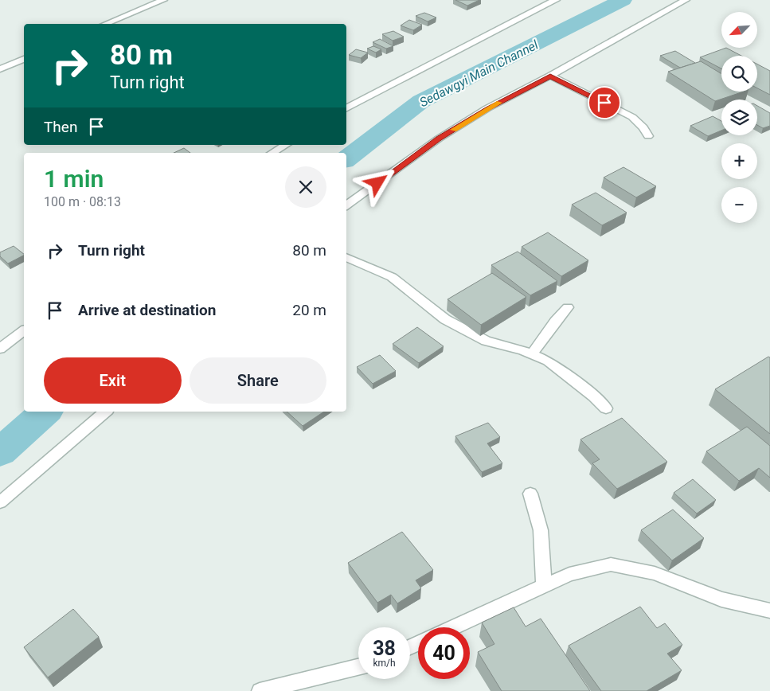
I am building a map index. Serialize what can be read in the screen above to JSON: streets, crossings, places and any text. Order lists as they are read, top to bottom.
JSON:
{
  "water": ["Sedawgyi Main Channel"],
  "north": "bottom left",
  "page": {
    "map_buttons": ["+", "−"],
    "turn": ["80 m", "Turn right"],
    "then": "Then",
    "heading": ["1 min", "100 m · 08:13"],
    "list": [
      {
        "name": "Turn right",
        "value": "80 m"
      },
      {
        "name": "Arrive at destination",
        "value": "20 m"
      }
    ],
    "buttons": ["Exit", "Share"],
    "speed": "38 km/h",
    "limit": "40"
  }
}
